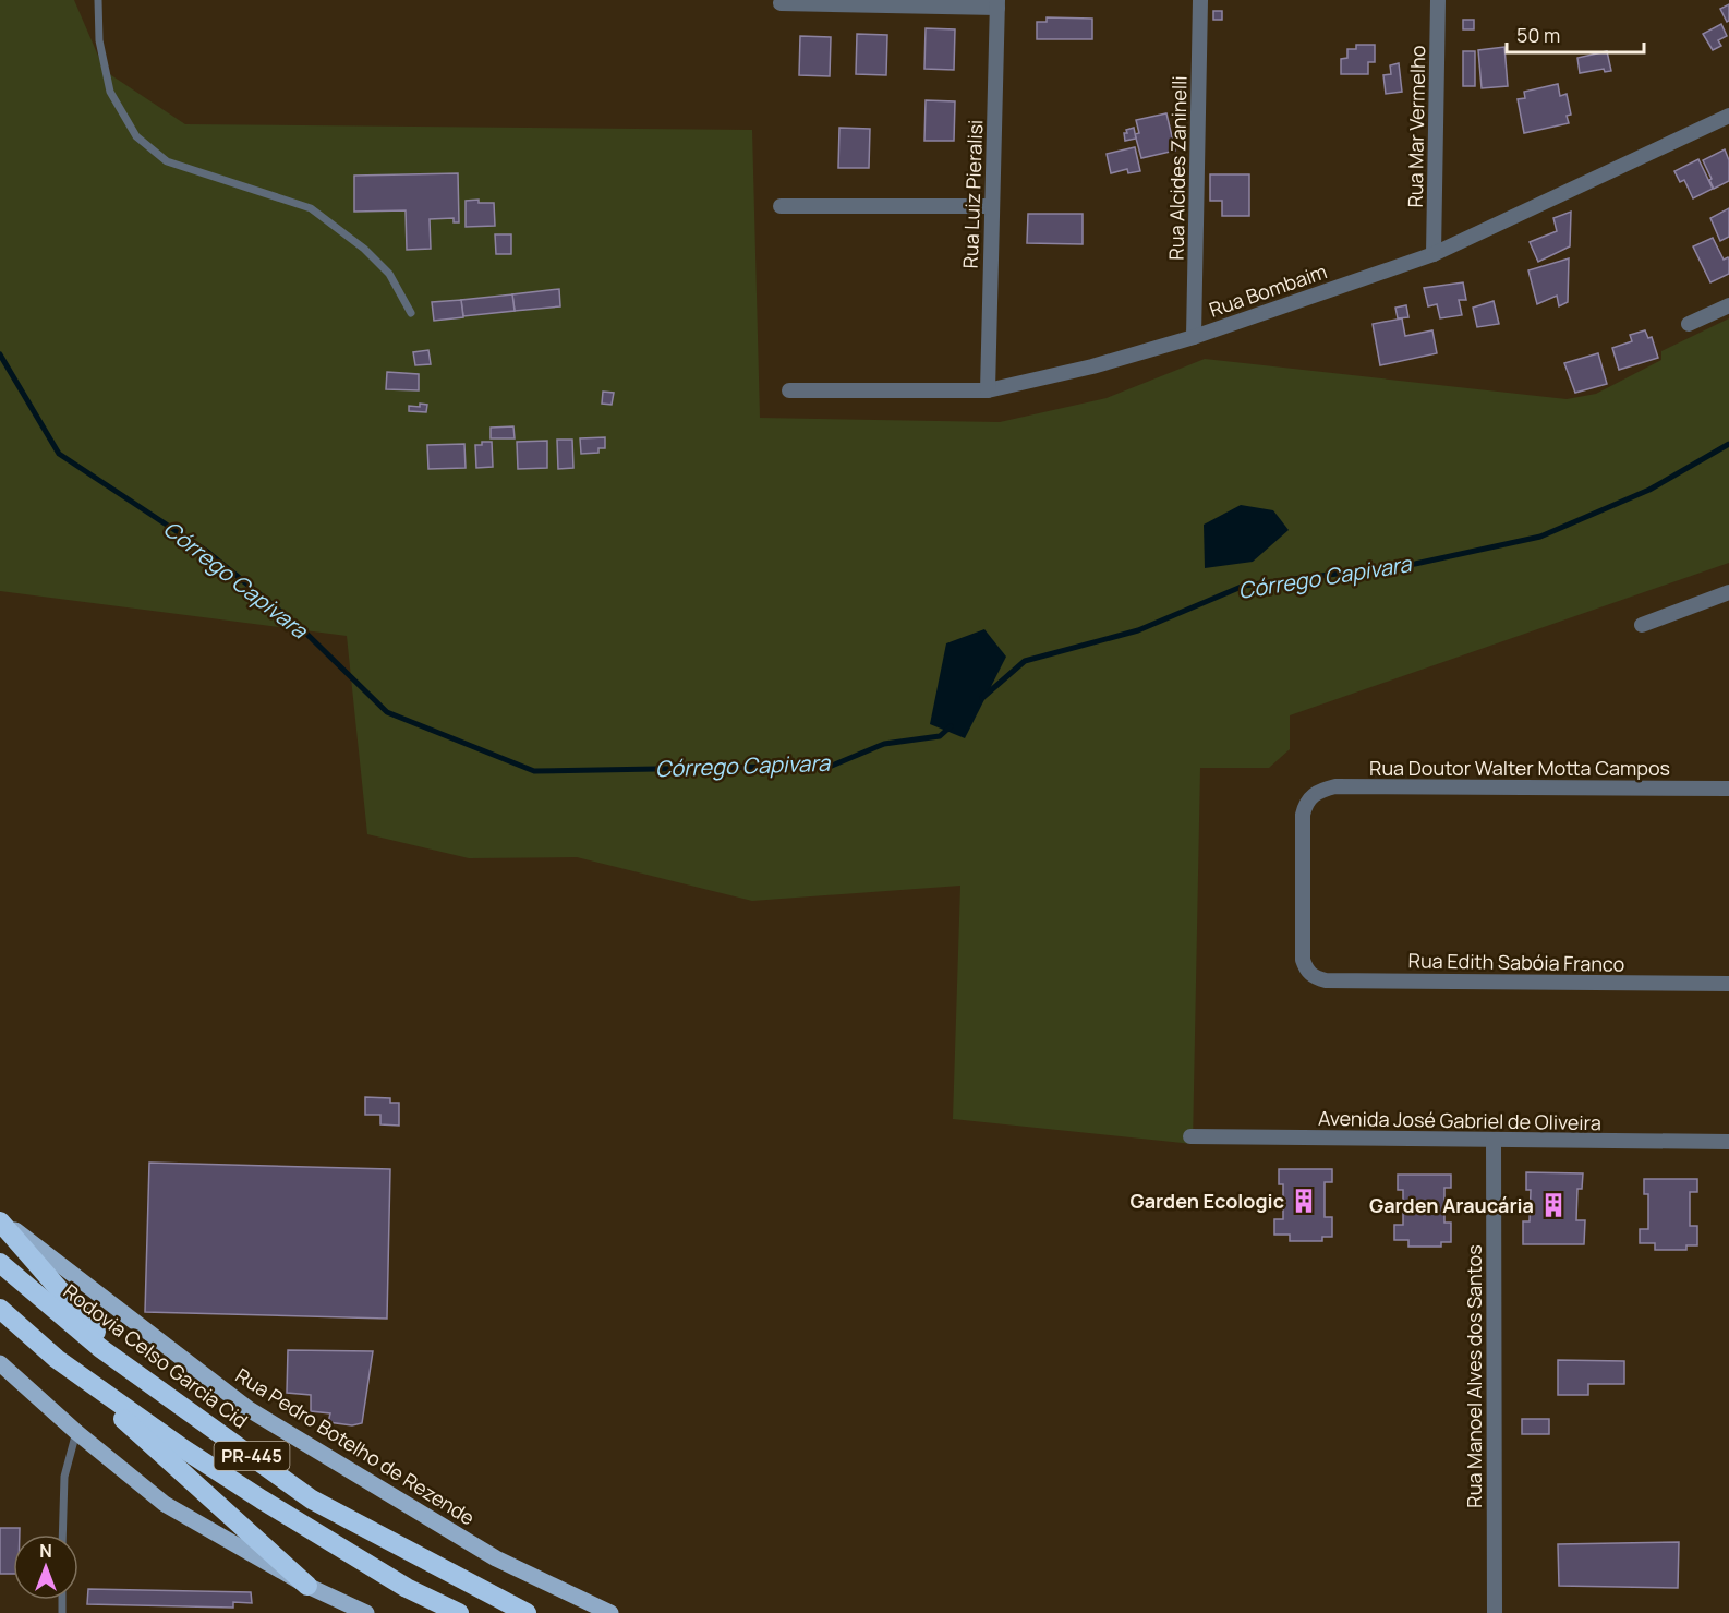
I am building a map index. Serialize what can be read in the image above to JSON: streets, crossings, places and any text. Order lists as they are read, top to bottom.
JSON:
{
  "streets": {
    "highway": ["Rodovia Celso Garcia Cid", "PR-445"],
    "main road": ["Rua Pedro Botelho de Rezende"],
    "street": [
      "Rua Mar Vermelho",
      "Rua Alcides Zaninelli",
      "Rua Luiz Pieralisi",
      "Rua Bombaim",
      "Rua Doutor Walter Motta Campos",
      "Rua Edith Sabóia Franco",
      "Avenida José Gabriel de Oliveira",
      "Rua Manoel Alves dos Santos"
    ]
  },
  "crossings": [
    ["Rua Mar Vermelho", "Rua Bombaim"],
    ["Rua Alcides Zaninelli", "Rua Bombaim"],
    ["Rua Luiz Pieralisi", "Rua Bombaim"],
    ["Rua Doutor Walter Motta Campos", "Rua Edith Sabóia Franco"],
    ["Avenida José Gabriel de Oliveira", "Rua Manoel Alves dos Santos"]
  ],
  "water": ["Córrego Capivara"],
  "places": {
    "building": ["Garden Ecologic", "Garden Araucária"]
  },
  "scale_bar": "50 m",
  "north": "top"
}
